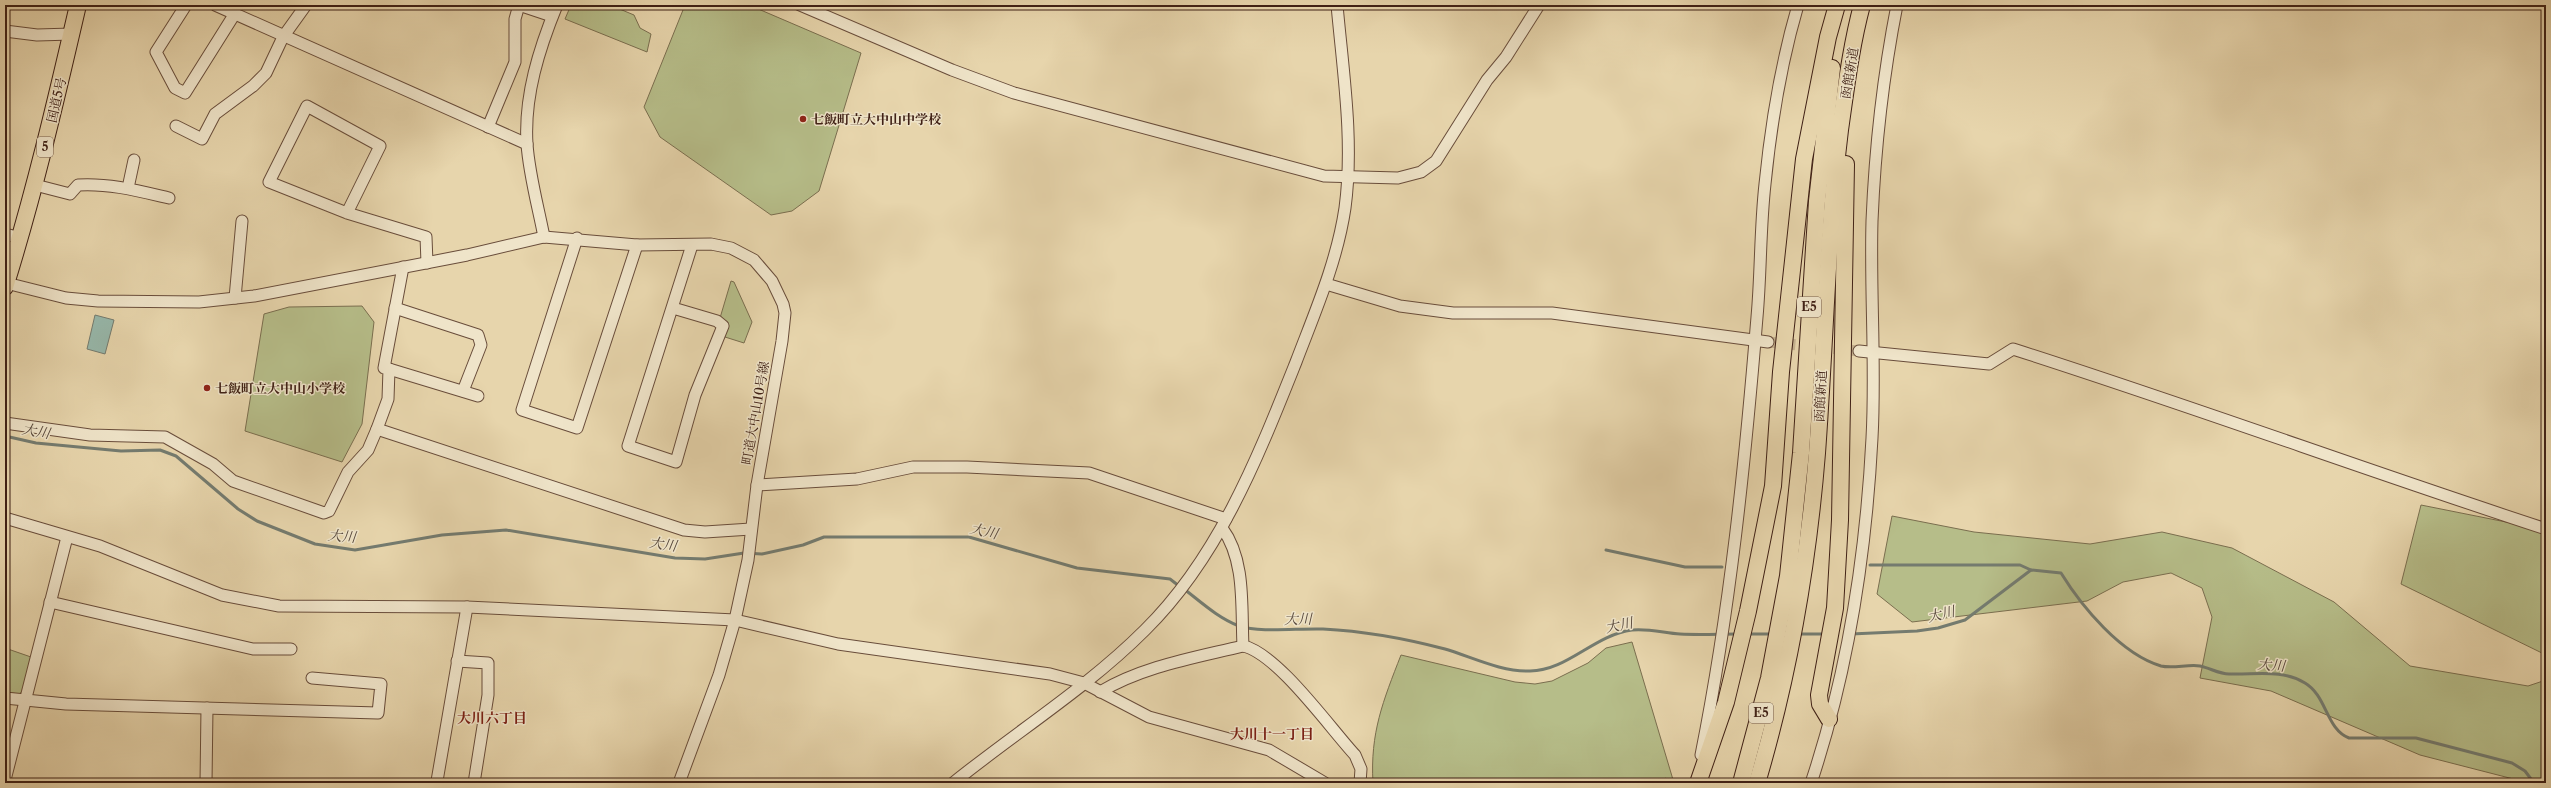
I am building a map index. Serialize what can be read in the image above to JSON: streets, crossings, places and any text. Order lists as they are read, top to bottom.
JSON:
{
  "streets": {
    "highway": [
      "函館新道",
      "国道5号",
      "5",
      "E5"
    ],
    "street": ["町道大中山10号線"]
  },
  "crossings": [
    ["国道5号", "町道大中山10号線"]
  ],
  "districts": ["大川六丁目", "大川十一丁目"],
  "water": ["大川"],
  "places": ["七飯町立大中山中学校", "七飯町立大中山小学校"]
}
